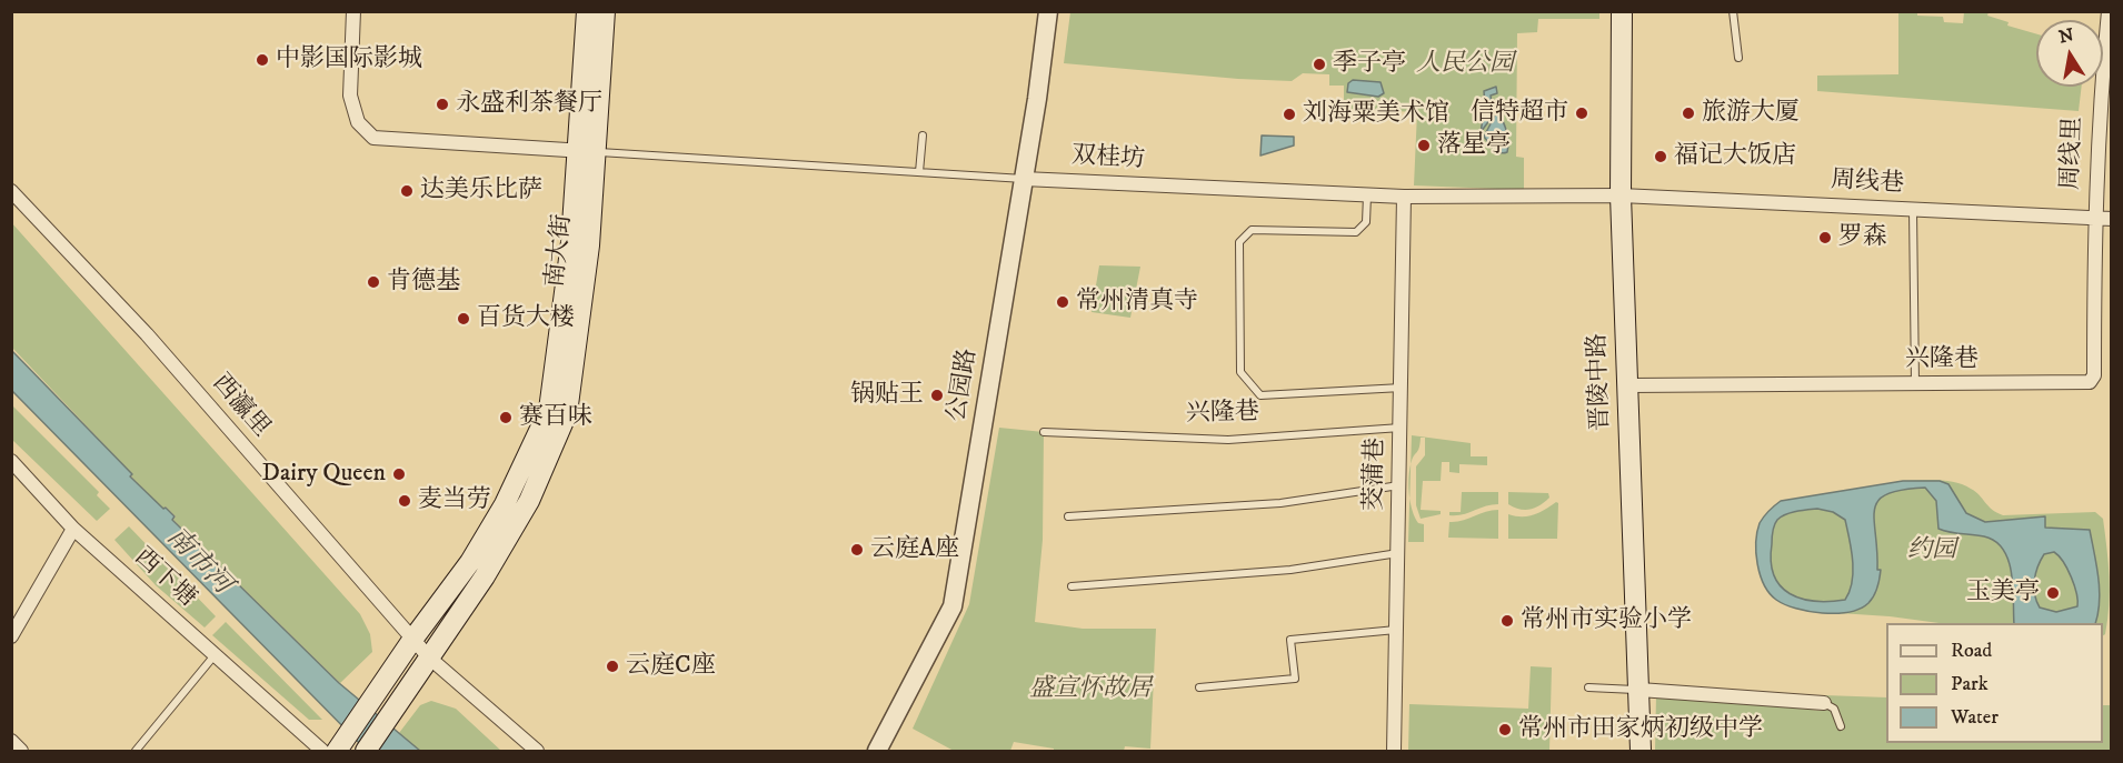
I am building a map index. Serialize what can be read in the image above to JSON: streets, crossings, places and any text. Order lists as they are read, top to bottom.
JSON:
{
  "streets": {
    "main road": ["南大街", "晋陵中路"],
    "street": [
      "周线里",
      "双桂坊",
      "周线巷",
      "兴隆巷",
      "公园路",
      "西瀛里",
      "茭蒲巷",
      "西下塘"
    ]
  },
  "crossings": [
    ["周线里", "周线巷"],
    ["周线里", "兴隆巷"],
    ["双桂坊", "周线巷"],
    ["双桂坊", "南大街"],
    ["双桂坊", "晋陵中路"],
    ["双桂坊", "公园路"],
    ["双桂坊", "茭蒲巷"],
    ["周线巷", "兴隆巷"],
    ["周线巷", "晋陵中路"],
    ["南大街", "西瀛里"],
    ["兴隆巷", "晋陵中路"],
    ["兴隆巷", "茭蒲巷"]
  ],
  "water": ["南市河"],
  "parks": ["人民公园", "约园", "盛宣怀故居"],
  "places": [
    "中影国际影城",
    "季子亭",
    "永盛利茶餐厅",
    "信特超市",
    "旅游大厦",
    "刘海粟美术馆",
    "落星亭",
    "福记大饭店",
    "达美乐比萨",
    "罗森",
    "肯德基",
    "常州清真寺",
    "百货大楼",
    "锅贴王",
    "赛百味",
    "Dairy Queen",
    "麦当劳",
    "云庭A座",
    "玉美亭",
    "常州市实验小学",
    "云庭C座",
    "常州市田家炳初级中学"
  ],
  "legend": ["Road", "Park", "Water"],
  "north": "top"
}
